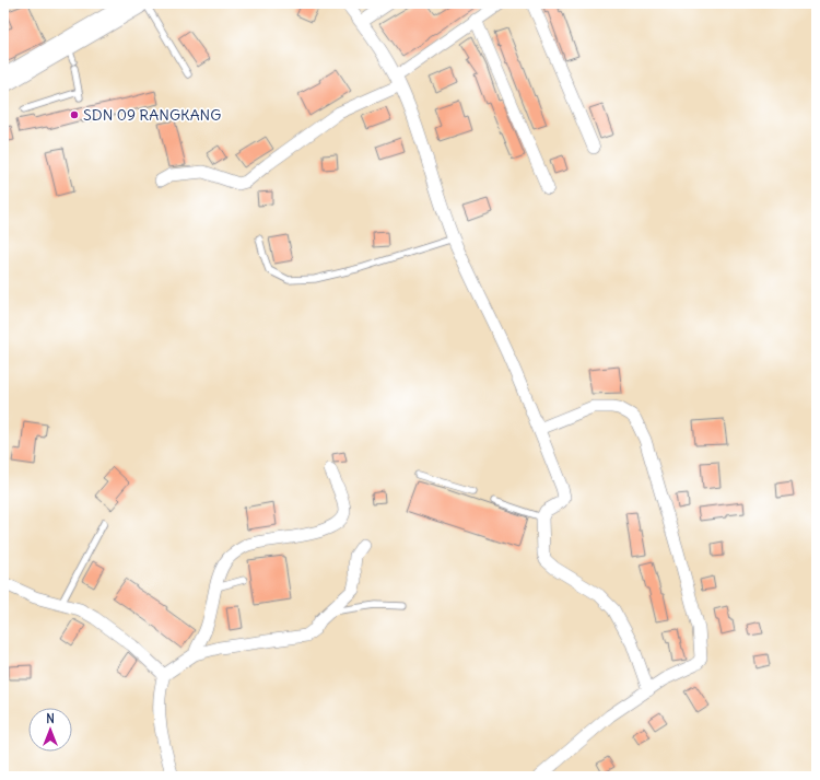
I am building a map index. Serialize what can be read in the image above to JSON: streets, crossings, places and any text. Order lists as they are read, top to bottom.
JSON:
{
  "places": ["SDN 09 RANGKANG"],
  "north": "top"
}
